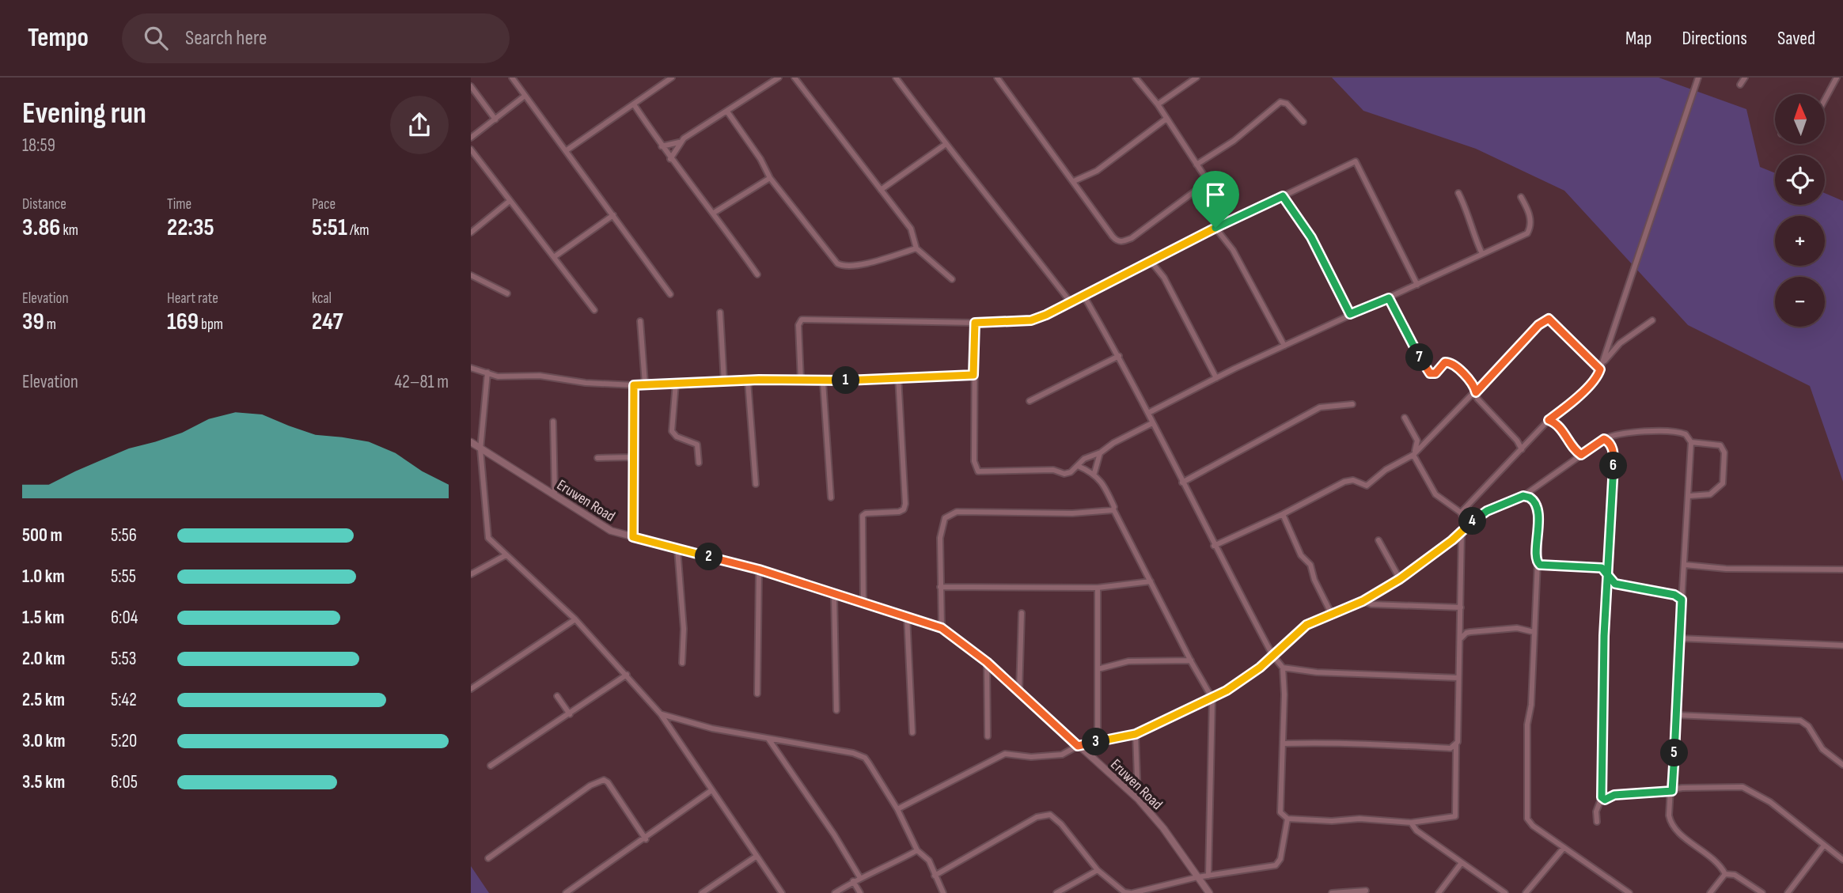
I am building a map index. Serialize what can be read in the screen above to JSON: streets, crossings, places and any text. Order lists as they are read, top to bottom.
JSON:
{
  "streets": {
    "street": ["Eruwen Road"]
  },
  "north": "top",
  "page": {
    "header": "Tempo",
    "search": "Search here",
    "nav": ["Map", "Directions", "Saved"],
    "heading": ["Evening run", "18:59"],
    "map_buttons": ["+", "−"],
    "stats": [
      ["Distance", "3.86 km"],
      ["Time", "22:35"],
      ["Pace", "5:51 /km"],
      ["Elevation", "39 m"],
      ["Heart rate", "169 bpm"],
      ["kcal", "247"]
    ],
    "pins": [
      "7",
      "1",
      "6",
      "4",
      "2",
      "3",
      "5"
    ],
    "chart": ["Elevation", "42–81 m"],
    "list": [
      {
        "name": "500 m",
        "note": "5:56"
      },
      {
        "name": "1.0 km",
        "note": "5:55"
      },
      {
        "name": "1.5 km",
        "note": "6:04"
      },
      {
        "name": "2.0 km",
        "note": "5:53"
      },
      {
        "name": "2.5 km",
        "note": "5:42"
      },
      {
        "name": "3.0 km",
        "note": "5:20"
      },
      {
        "name": "3.5 km",
        "note": "6:05"
      }
    ]
  }
}
